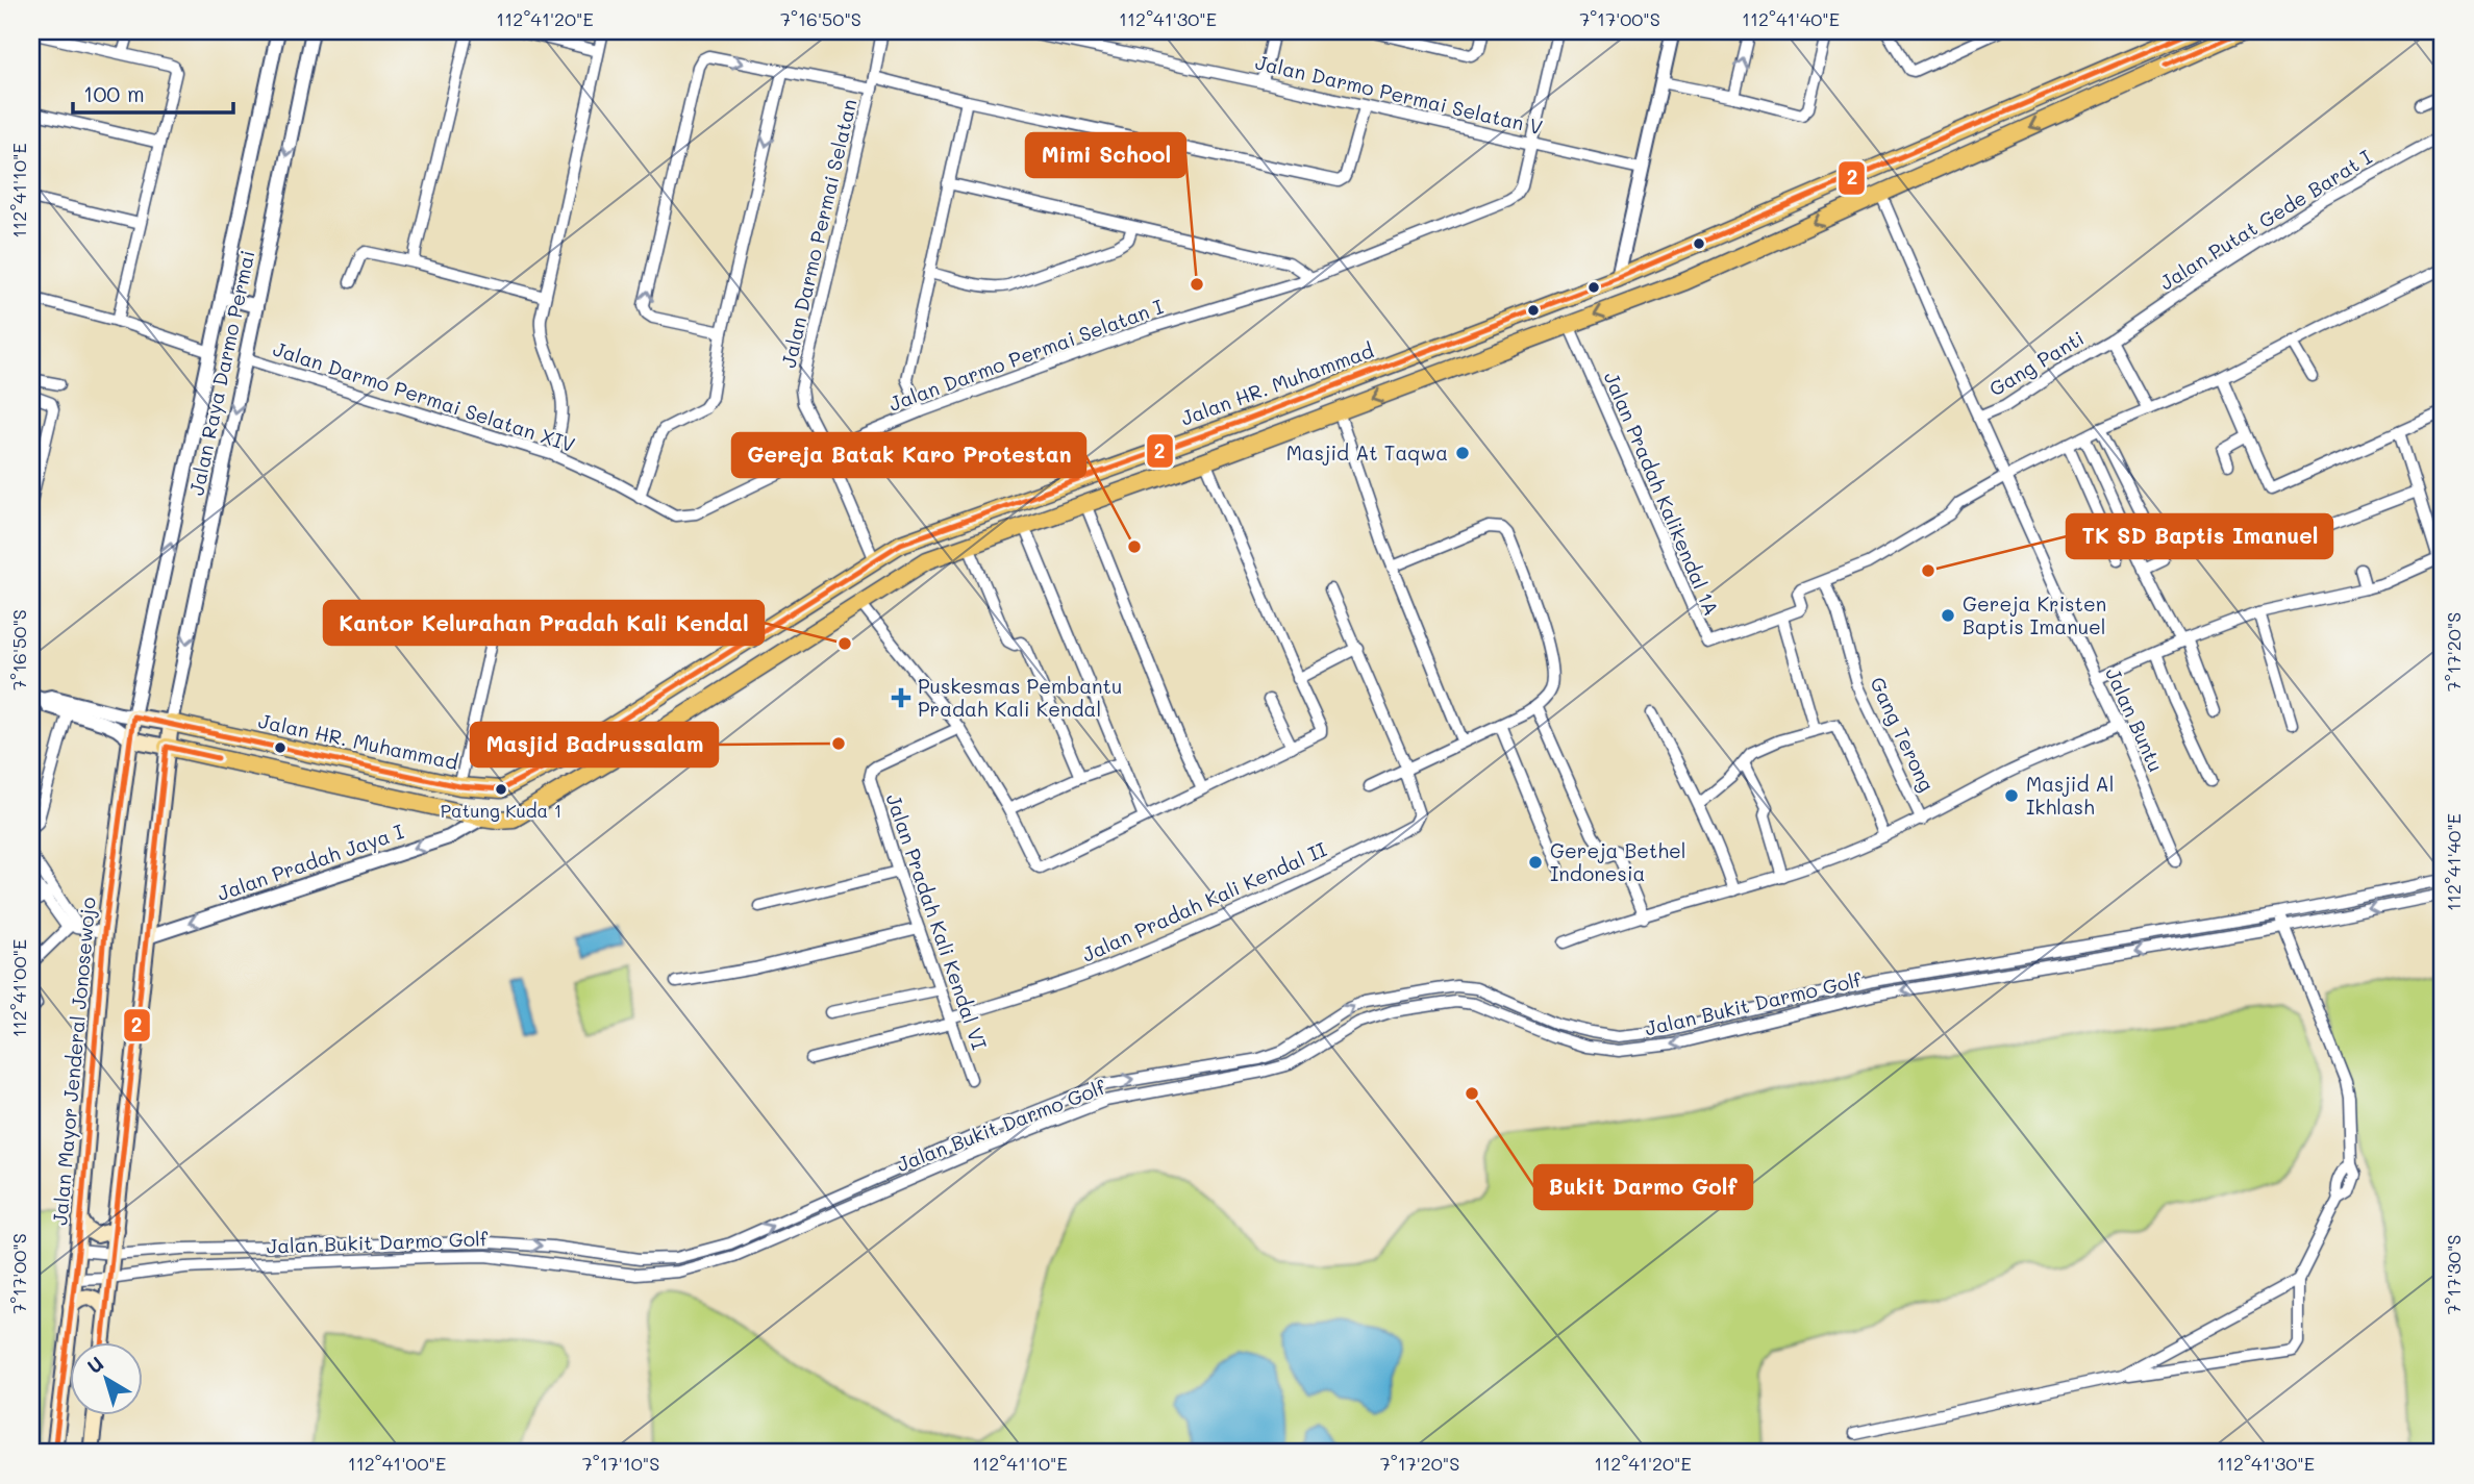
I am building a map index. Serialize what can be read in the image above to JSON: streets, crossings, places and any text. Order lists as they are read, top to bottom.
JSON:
{
  "streets": {
    "main road": ["Jalan HR. Muhammad", "Jalan Mayor Jenderal Jonosewojo"],
    "street": [
      "Jalan Darmo Permai Selatan V",
      "Jalan Putat Gede Barat I",
      "Jalan Darmo Permai Selatan",
      "Jalan Darmo Permai Selatan I",
      "Gang Panti",
      "Jalan Raya Darmo Permai",
      "Jalan Darmo Permai Selatan XIV",
      "Jalan Pradah Kalikendal 1A",
      "Jalan Buntu",
      "Gang Terong",
      "Jalan Pradah Jaya I",
      "Jalan Pradah Kali Kendal II",
      "Jalan Pradah Kali Kendal VI",
      "Jalan Bukit Darmo Golf"
    ]
  },
  "crossings": [
    ["Jalan Darmo Permai Selatan V", "Jalan Darmo Permai Selatan I"],
    ["Jalan Putat Gede Barat I", "Gang Panti"],
    ["Jalan Darmo Permai Selatan", "Jalan Darmo Permai Selatan I"],
    ["Jalan Darmo Permai Selatan", "Jalan HR. Muhammad"],
    ["Jalan Darmo Permai Selatan", "Jalan Darmo Permai Selatan XIV"],
    ["Jalan Darmo Permai Selatan I", "Jalan Darmo Permai Selatan XIV"],
    ["Gang Panti", "Jalan Buntu"],
    ["Jalan Raya Darmo Permai", "Jalan HR. Muhammad"],
    ["Jalan Raya Darmo Permai", "Jalan Darmo Permai Selatan XIV"],
    ["Jalan Raya Darmo Permai", "Jalan Mayor Jenderal Jonosewojo"],
    ["Jalan Pradah Kali Kendal II", "Jalan Pradah Kali Kendal VI"],
    ["Jalan Bukit Darmo Golf", "Jalan Mayor Jenderal Jonosewojo"]
  ],
  "one_way": ["Jalan Pradah Jaya I"],
  "places": {
    "other": [
      "Mimi School",
      "Masjid At Taqwa",
      "Gereja Batak Karo Protestan",
      "TK SD Baptis Imanuel",
      "Gereja Kristen Baptis Imanuel",
      "Kantor Kelurahan Pradah Kali Kendal",
      "Masjid Badrussalam",
      "Patung Kuda 1",
      "Masjid Al Ikhlash",
      "Gereja Bethel Indonesia",
      "Bukit Darmo Golf"
    ],
    "health": ["Puskesmas Pembantu Pradah Kali Kendal"]
  },
  "lines": ["transit line 2"],
  "scale_bar": "100 m",
  "north": "top left",
  "coordinates": [
    "112°41'20\"E",
    "7°16'50\"S",
    "112°41'30\"E",
    "7°17'00\"S",
    "112°41'40\"E",
    "112°41'10\"E",
    "7°17'20\"S",
    "112°41'00\"E",
    "7°17'30\"S",
    "7°17'10\"S"
  ]
}
